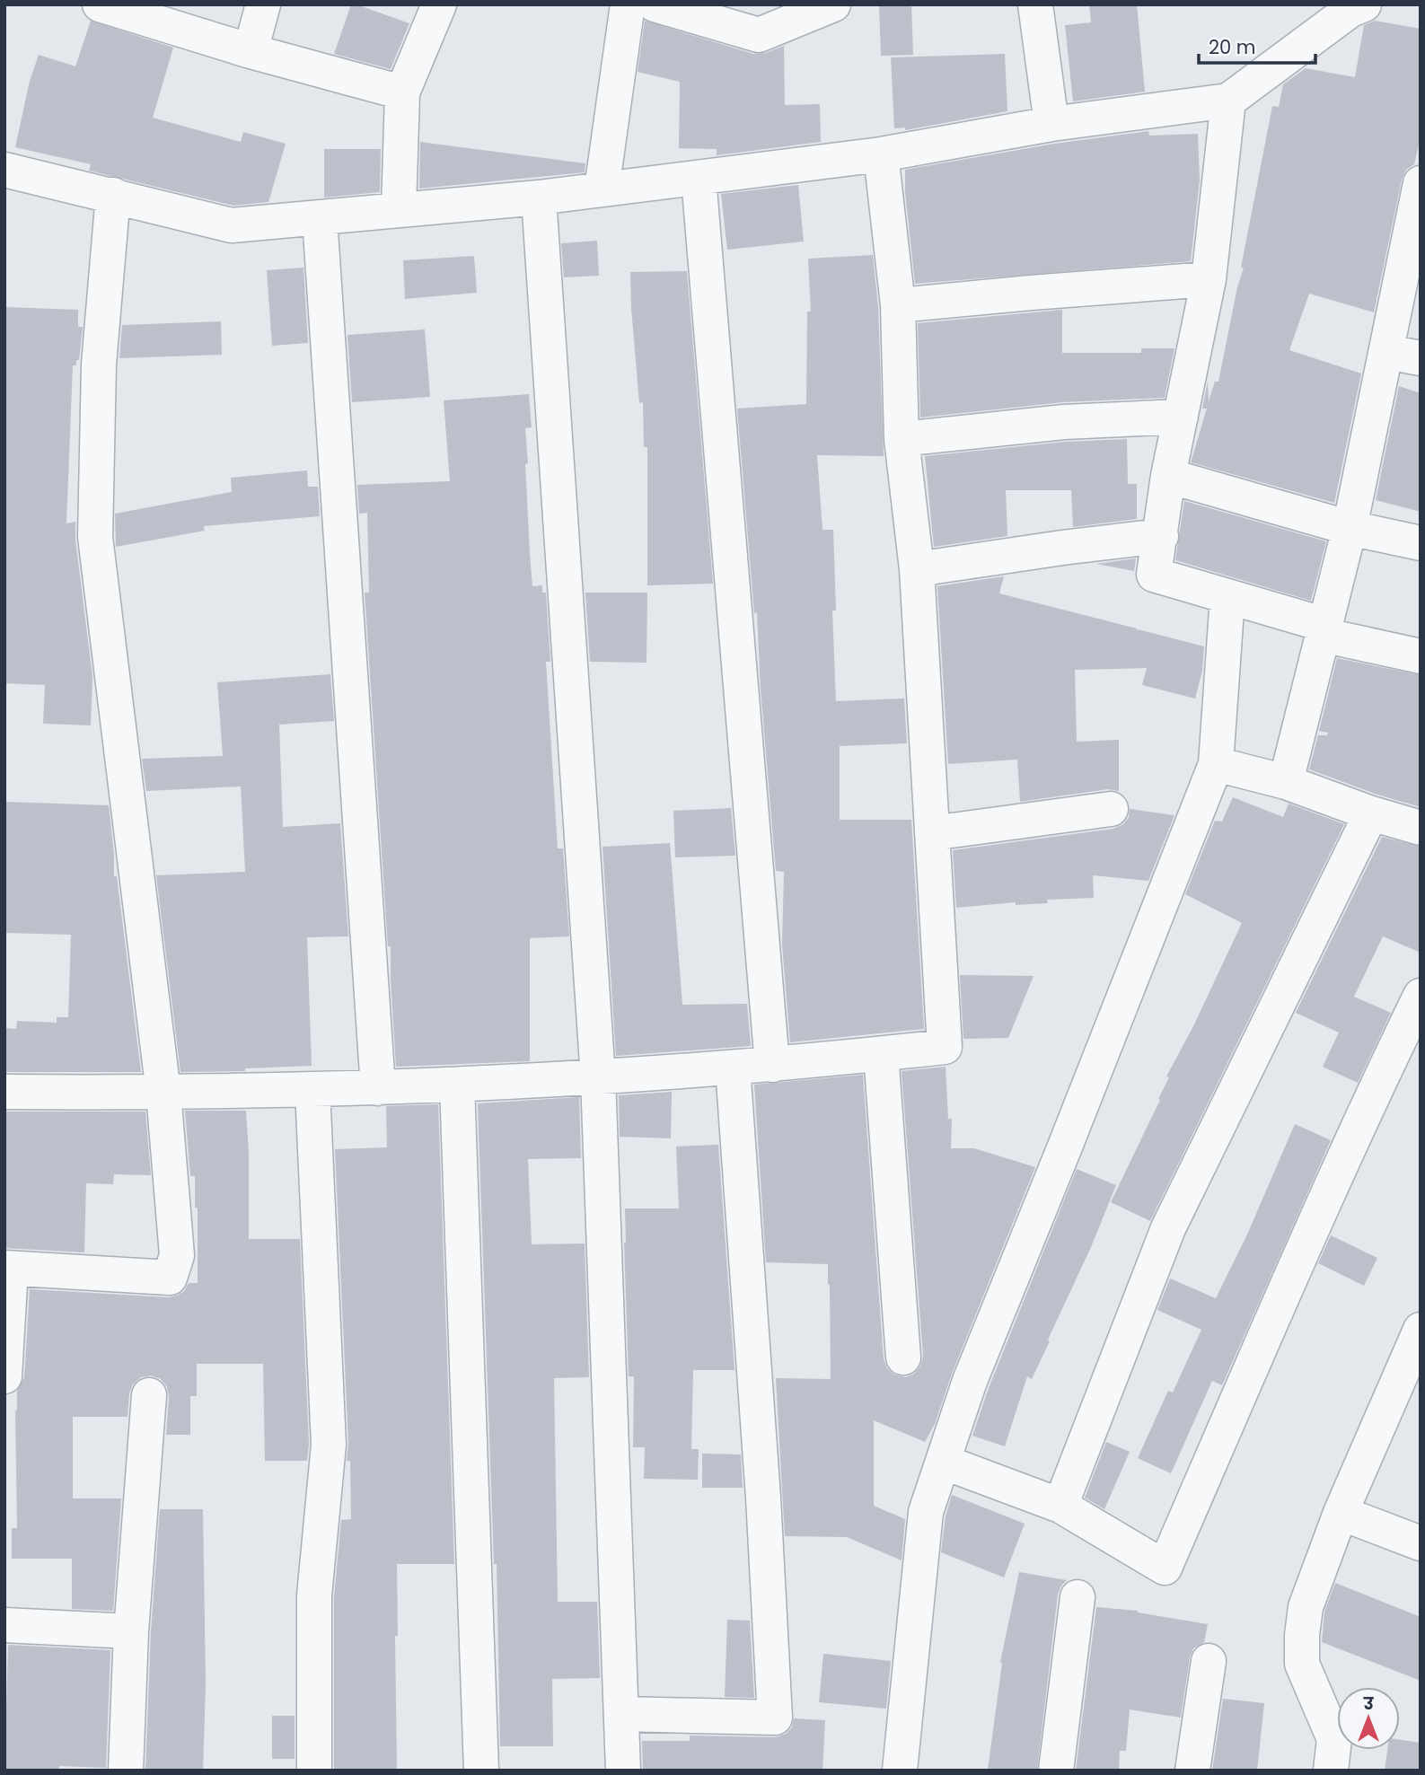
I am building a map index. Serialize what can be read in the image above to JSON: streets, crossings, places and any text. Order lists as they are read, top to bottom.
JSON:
{
  "scale_bar": "20 m",
  "north": "top"
}
